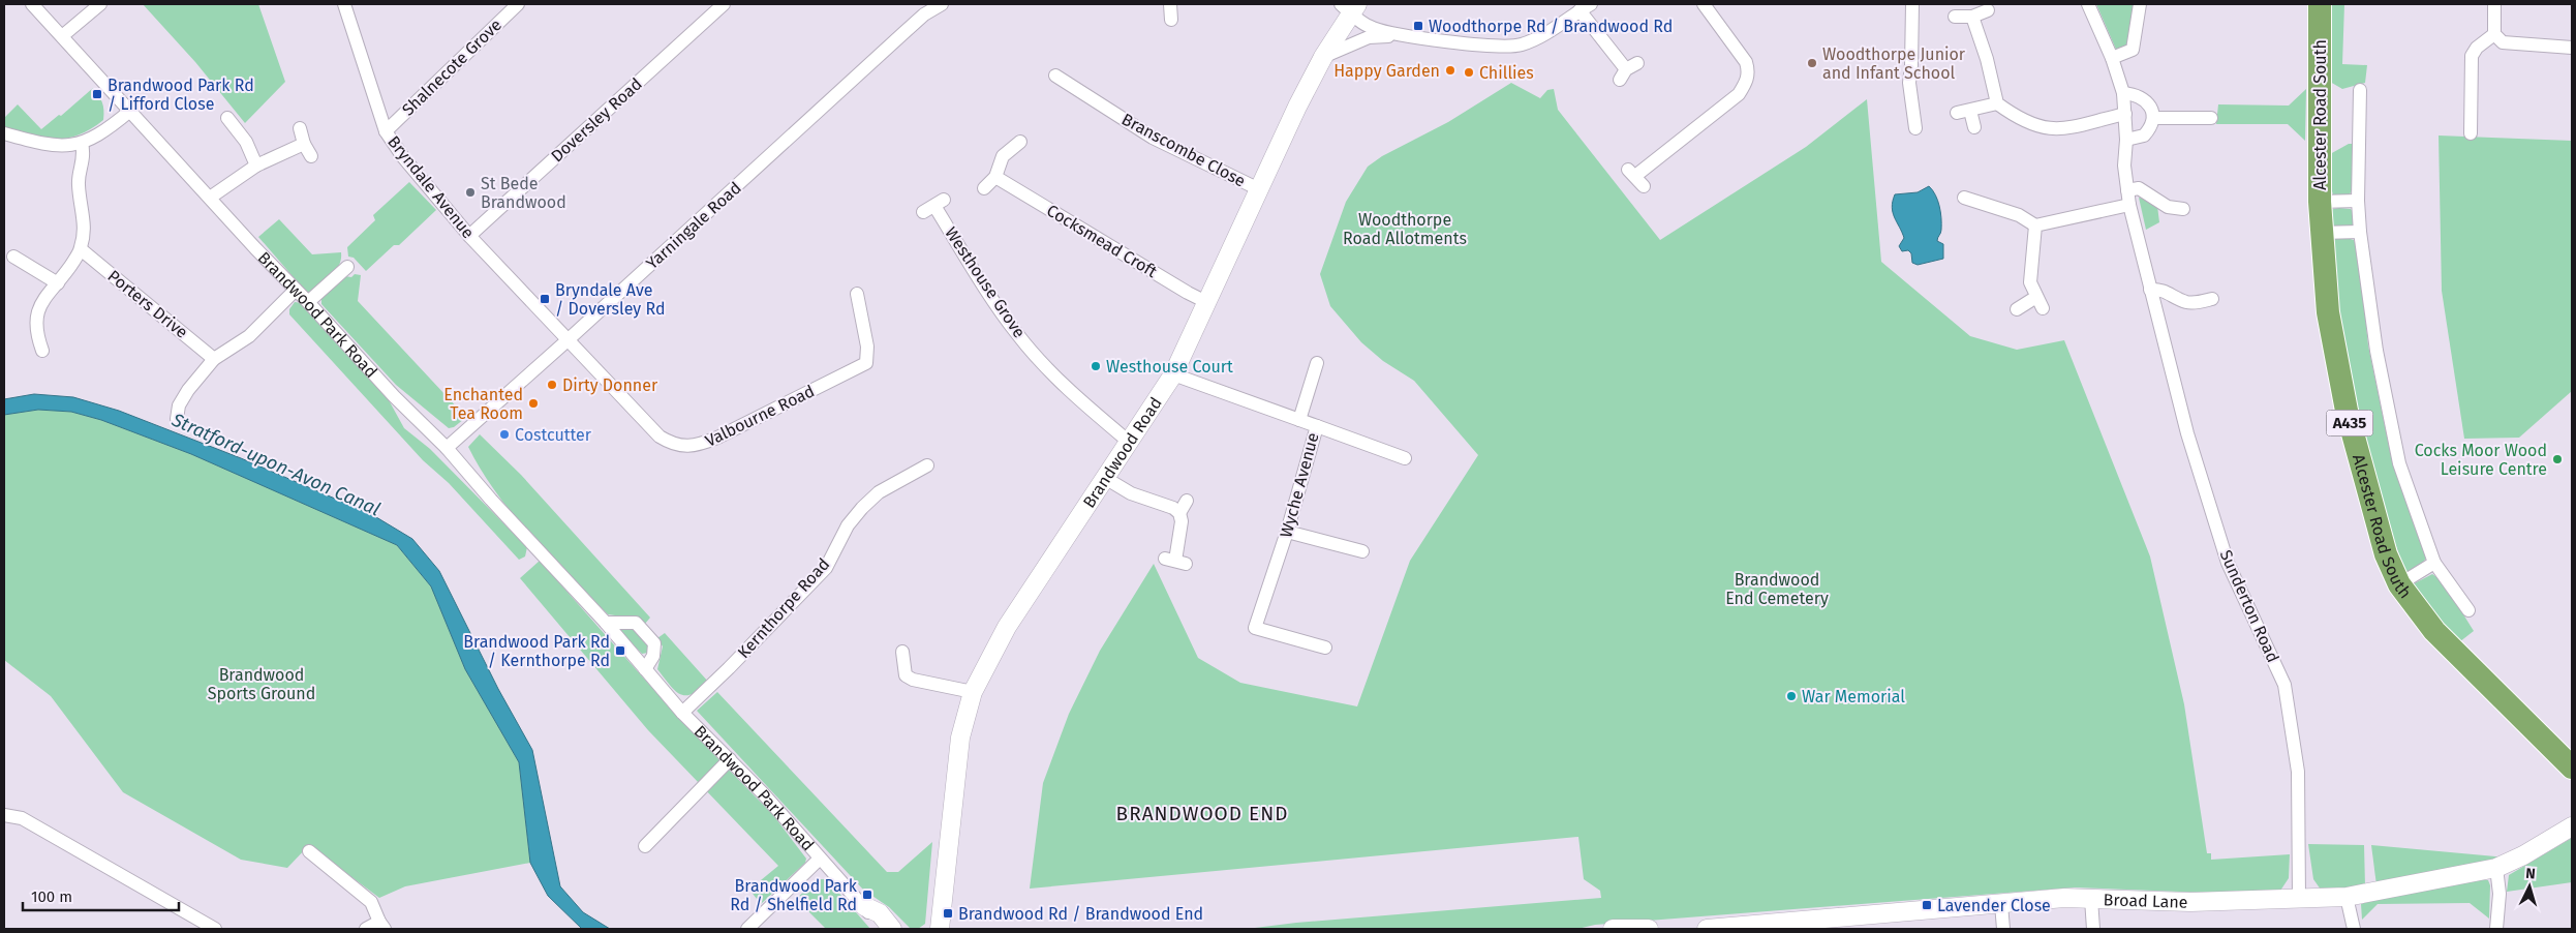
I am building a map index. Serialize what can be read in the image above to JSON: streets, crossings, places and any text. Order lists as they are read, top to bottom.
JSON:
{
  "streets": {
    "highway": ["Alcester Road South", "A435"],
    "street": [
      "Shalnecote Grove",
      "Doversley Road",
      "Branscombe Close",
      "Bryndale Avenue",
      "Yarningale Road",
      "Cocksmead Croft",
      "Westhouse Grove",
      "Porters Drive",
      "Brandwood Park Road",
      "Valbourne Road",
      "Brandwood Road",
      "Wyche Avenue",
      "Sunderton Road",
      "Kernthorpe Road",
      "Broad Lane"
    ]
  },
  "crossings": [
    ["Shalnecote Grove", "Bryndale Avenue"],
    ["Doversley Road", "Bryndale Avenue"],
    ["Branscombe Close", "Brandwood Road"],
    ["Bryndale Avenue", "Yarningale Road"],
    ["Bryndale Avenue", "Valbourne Road"],
    ["Yarningale Road", "Brandwood Park Road"],
    ["Yarningale Road", "Valbourne Road"],
    ["Cocksmead Croft", "Brandwood Road"],
    ["Westhouse Grove", "Brandwood Road"],
    ["Brandwood Park Road", "Kernthorpe Road"],
    ["Brandwood Road", "Wyche Avenue"],
    ["Sunderton Road", "Broad Lane"]
  ],
  "districts": ["BRANDWOOD END"],
  "water": ["Stratford-upon-Avon Canal"],
  "parks": ["Woodthorpe Road Allotments", "Brandwood End Cemetery", "Brandwood Sports Ground"],
  "places": {
    "transit": [
      "Woodthorpe Rd / Brandwood Rd",
      "Brandwood Park Rd / Lifford Close",
      "Bryndale Ave / Doversley Rd",
      "Brandwood Park Rd / Kernthorpe Rd",
      "Brandwood Park Rd / Shelfield Rd",
      "Lavender Close",
      "Brandwood Rd / Brandwood End"
    ],
    "other": [
      "Woodthorpe Junior and Infant School",
      "Happy Garden",
      "Chillies",
      "St Bede Brandwood",
      "Westhouse Court",
      "Dirty Donner",
      "Enchanted Tea Room",
      "Costcutter",
      "Cocks Moor Wood Leisure Centre",
      "War Memorial"
    ]
  },
  "scale_bar": "100 m",
  "north": "top"
}
